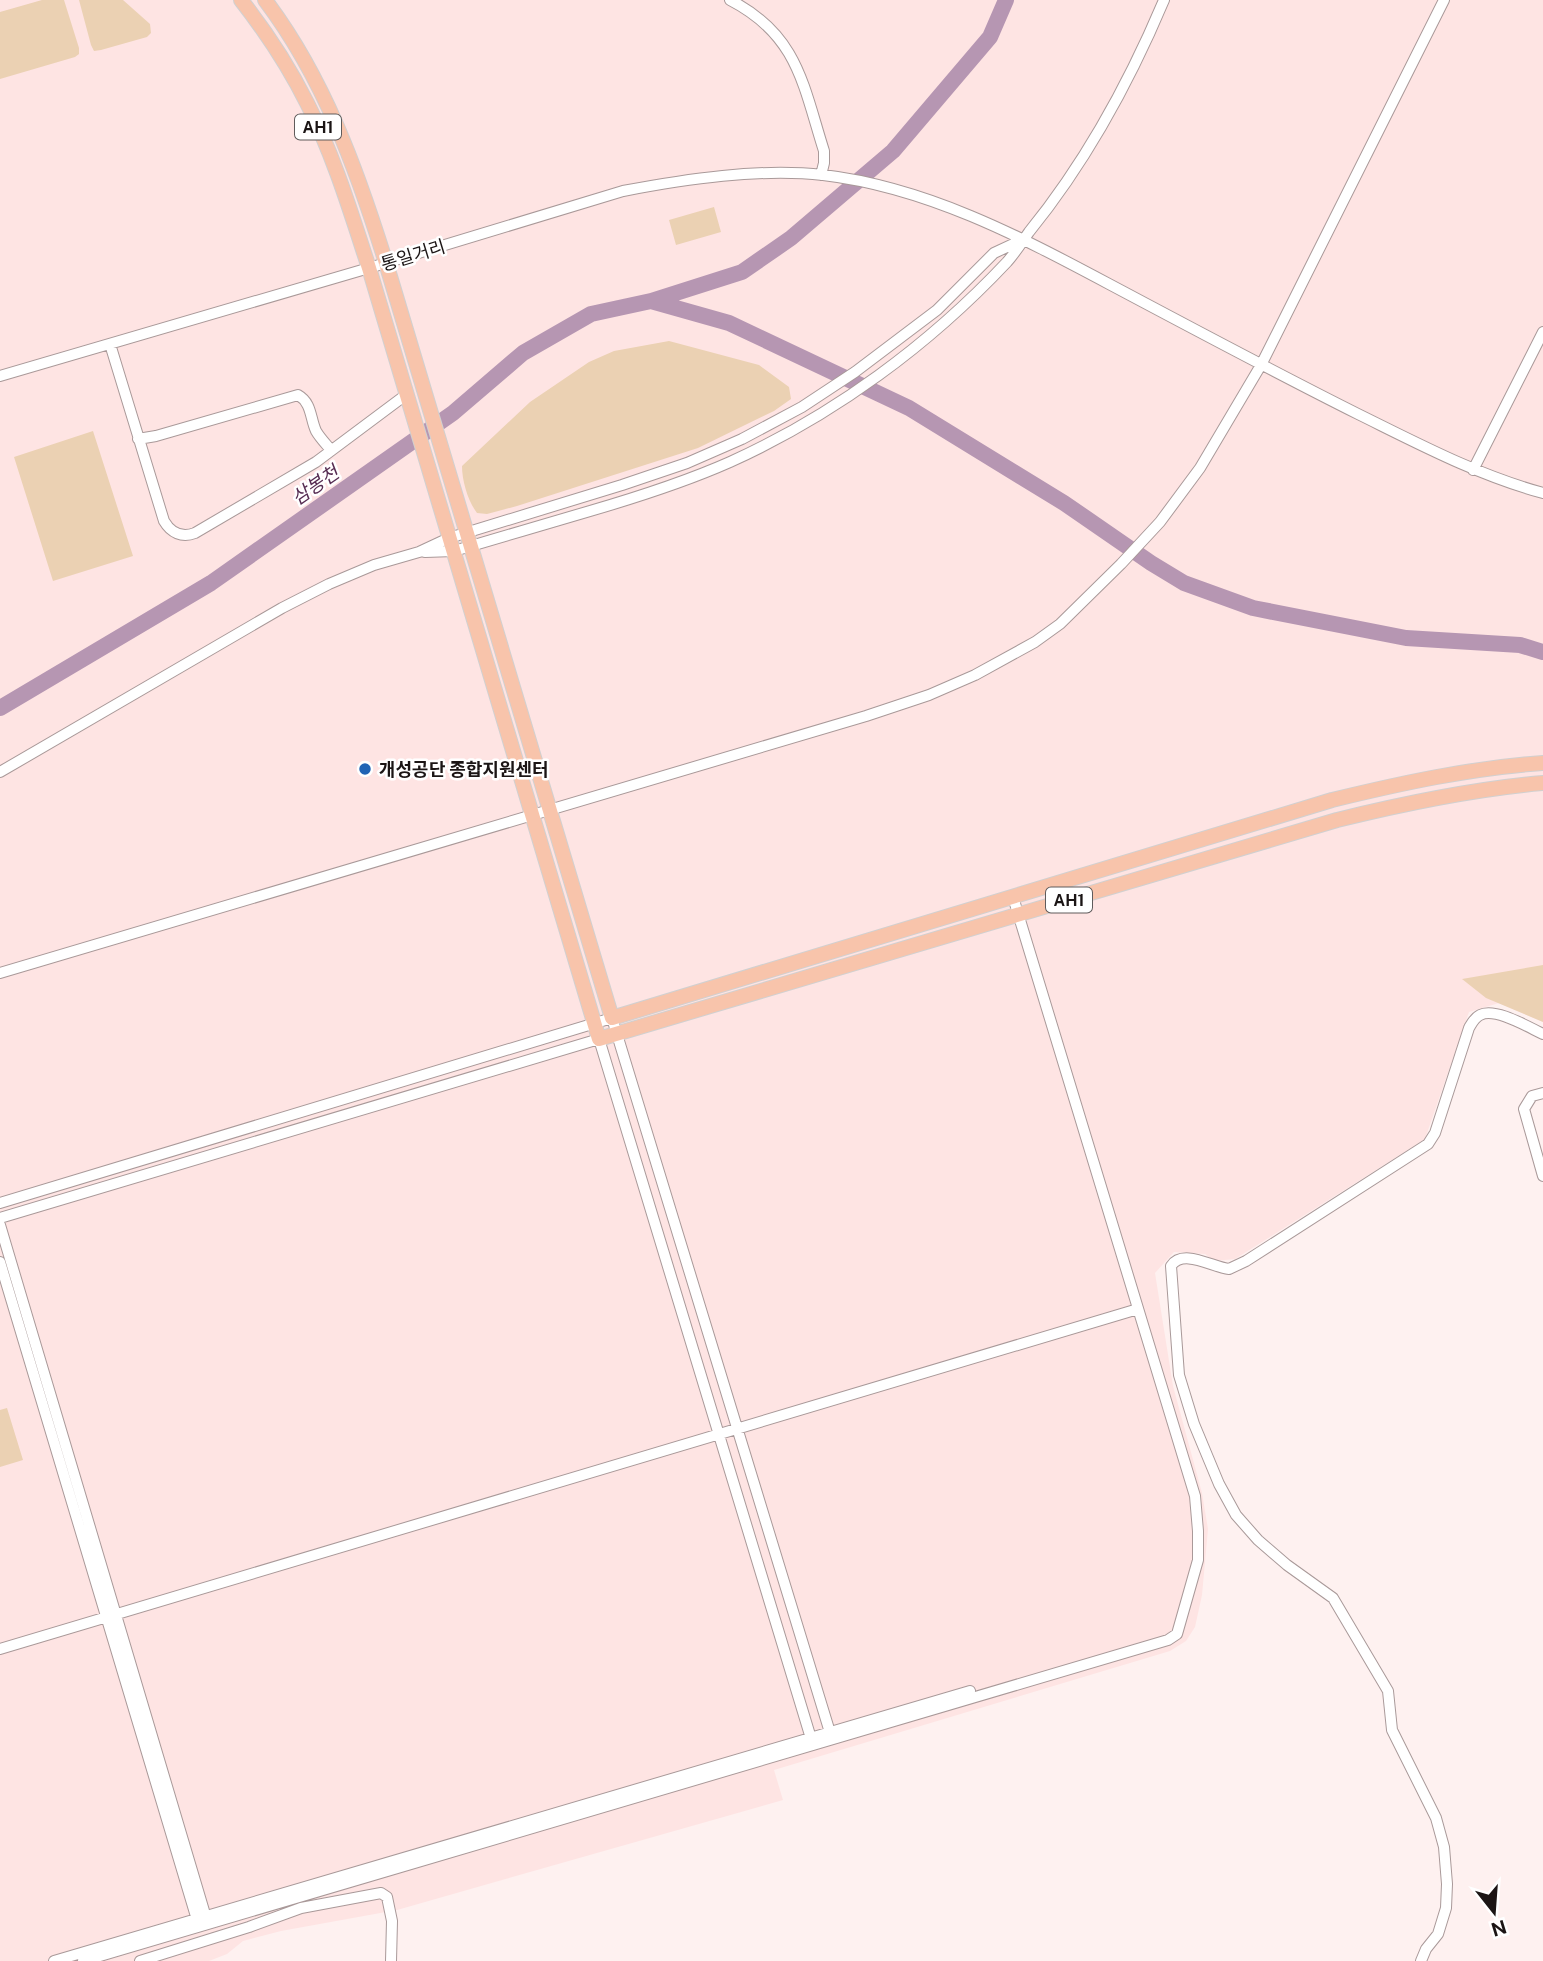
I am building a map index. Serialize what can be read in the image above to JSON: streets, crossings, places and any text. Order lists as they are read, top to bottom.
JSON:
{
  "streets": {
    "main road": ["AH1"],
    "street": ["통일거리"]
  },
  "crossings": [
    ["AH1", "통일거리"]
  ],
  "water": ["삼봉천"],
  "places": ["개성공단 종합지원센터"],
  "north": "bottom"
}
